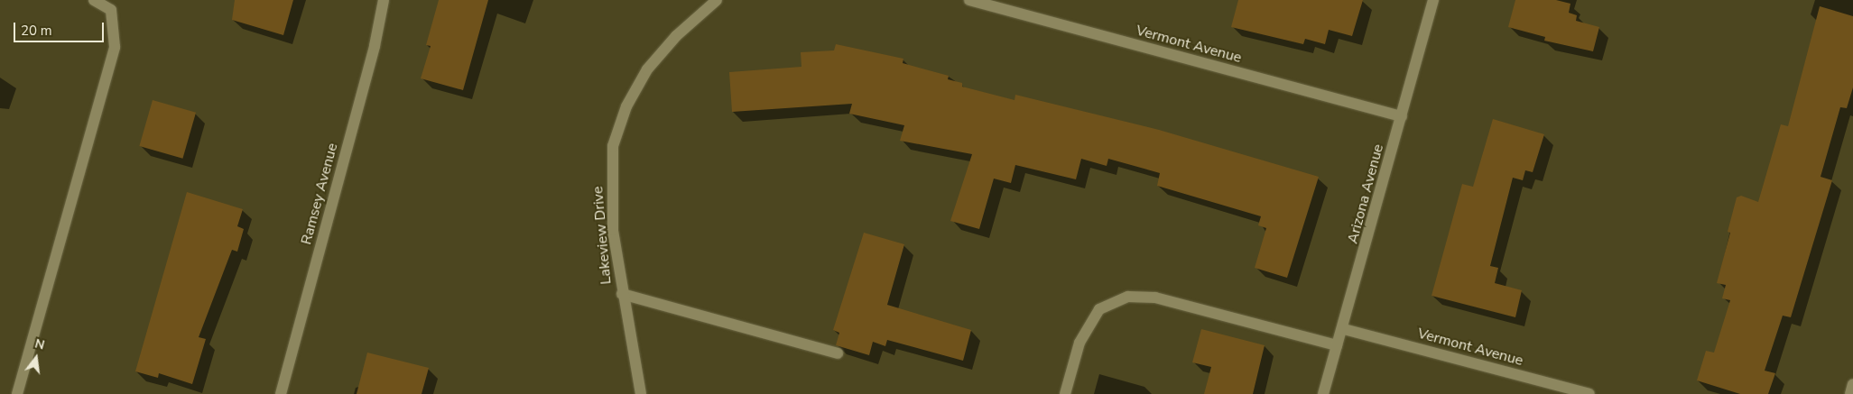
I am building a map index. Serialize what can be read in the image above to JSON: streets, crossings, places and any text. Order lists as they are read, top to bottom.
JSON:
{
  "streets": {
    "street": [
      "Vermont Avenue",
      "Ramsey Avenue",
      "Arizona Avenue",
      "Lakeview Drive"
    ]
  },
  "crossings": [
    ["Vermont Avenue", "Arizona Avenue"]
  ],
  "scale_bar": "20 m",
  "north": "top"
}
